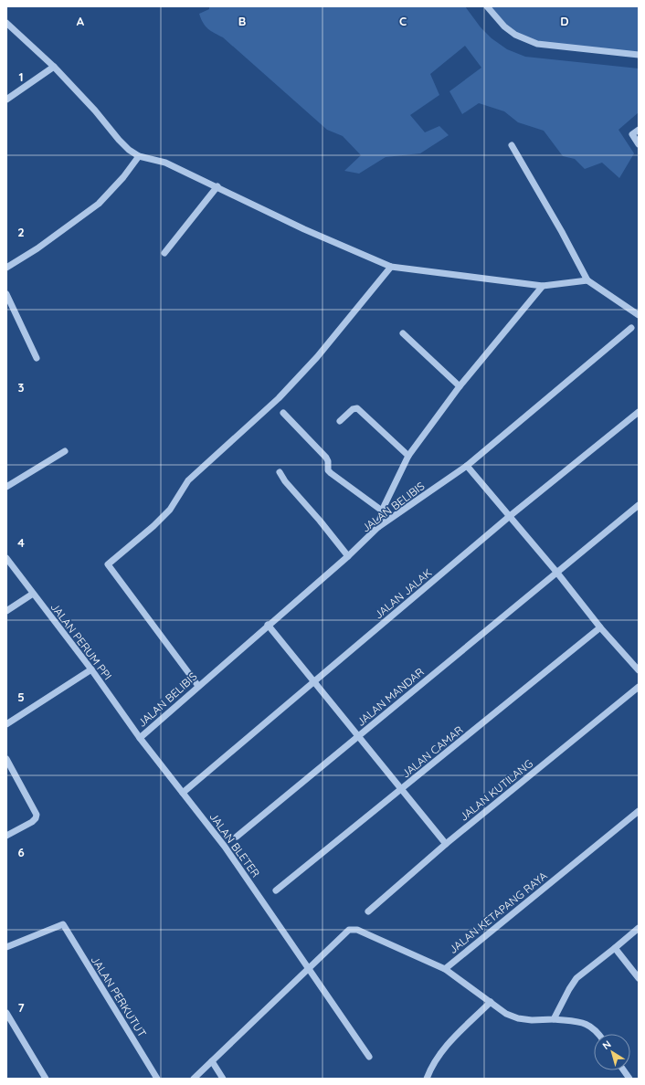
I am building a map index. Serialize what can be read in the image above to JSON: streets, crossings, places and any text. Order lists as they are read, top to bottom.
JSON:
{
  "streets": {
    "street": [
      "JALAN BELIBIS",
      "JALAN JALAK",
      "JALAN PERUM PPI",
      "JALAN MANDAR",
      "JALAN CAMAR",
      "JALAN KUTILANG",
      "JALAN BLETER",
      "JALAN KETAPANG RAYA",
      "JALAN PERKUTUT"
    ]
  },
  "crossings": [
    ["JALAN BELIBIS", "JALAN PERUM PPI"],
    ["JALAN BELIBIS", "JALAN BLETER"],
    ["JALAN JALAK", "JALAN BLETER"],
    ["JALAN PERUM PPI", "JALAN BLETER"],
    ["JALAN BLETER", "JALAN KETAPANG RAYA"]
  ],
  "north": "top left",
  "grid": {
    "columns": [
      "A",
      "B",
      "C",
      "D"
    ],
    "rows": [
      "1",
      "2",
      "3",
      "4",
      "5",
      "6",
      "7"
    ]
  }
}
